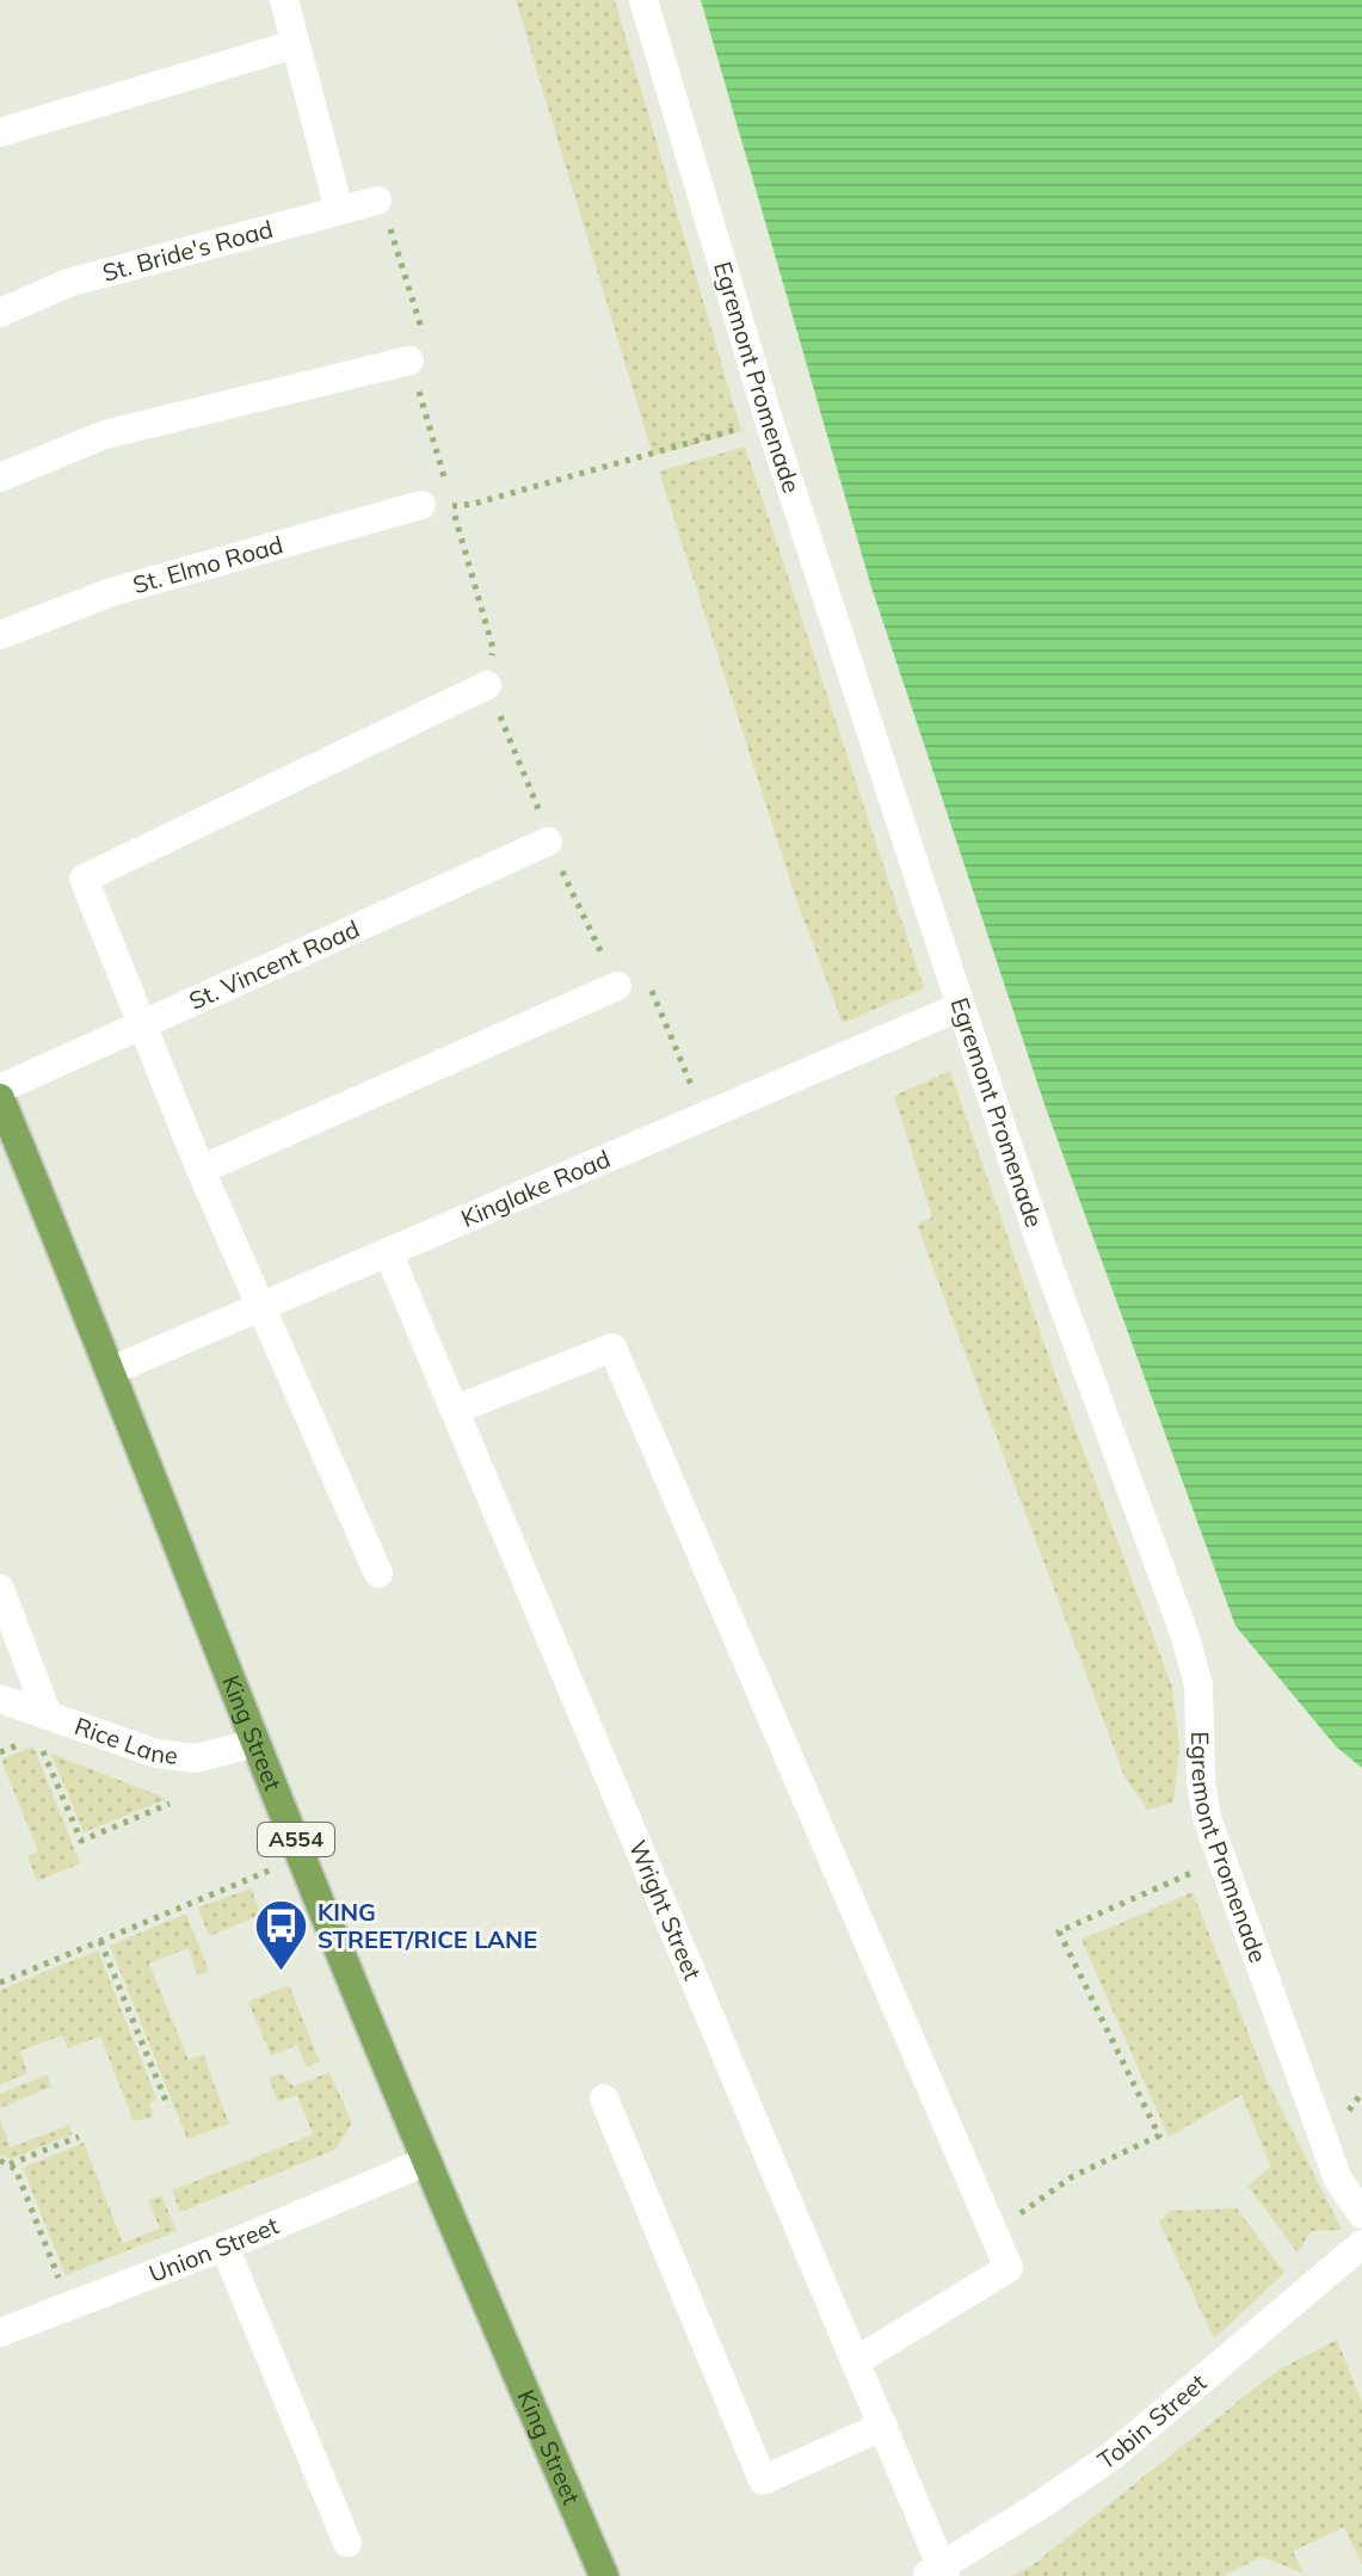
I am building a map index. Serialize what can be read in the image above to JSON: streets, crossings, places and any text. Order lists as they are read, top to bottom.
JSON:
{
  "streets": {
    "main road": ["King Street", "A554"],
    "street": [
      "St. Bride's Road",
      "Egremont Promenade",
      "St. Elmo Road",
      "St. Vincent Road",
      "Kinglake Road",
      "Rice Lane",
      "Wright Street",
      "Union Street",
      "Tobin Street"
    ]
  },
  "crossings": [
    ["Egremont Promenade", "Kinglake Road"],
    ["Kinglake Road", "King Street"],
    ["Kinglake Road", "Wright Street"],
    ["King Street", "Rice Lane"],
    ["King Street", "Union Street"],
    ["Wright Street", "Tobin Street"]
  ],
  "places": {
    "bus stop": ["KING STREET/RICE LANE"]
  }
}
